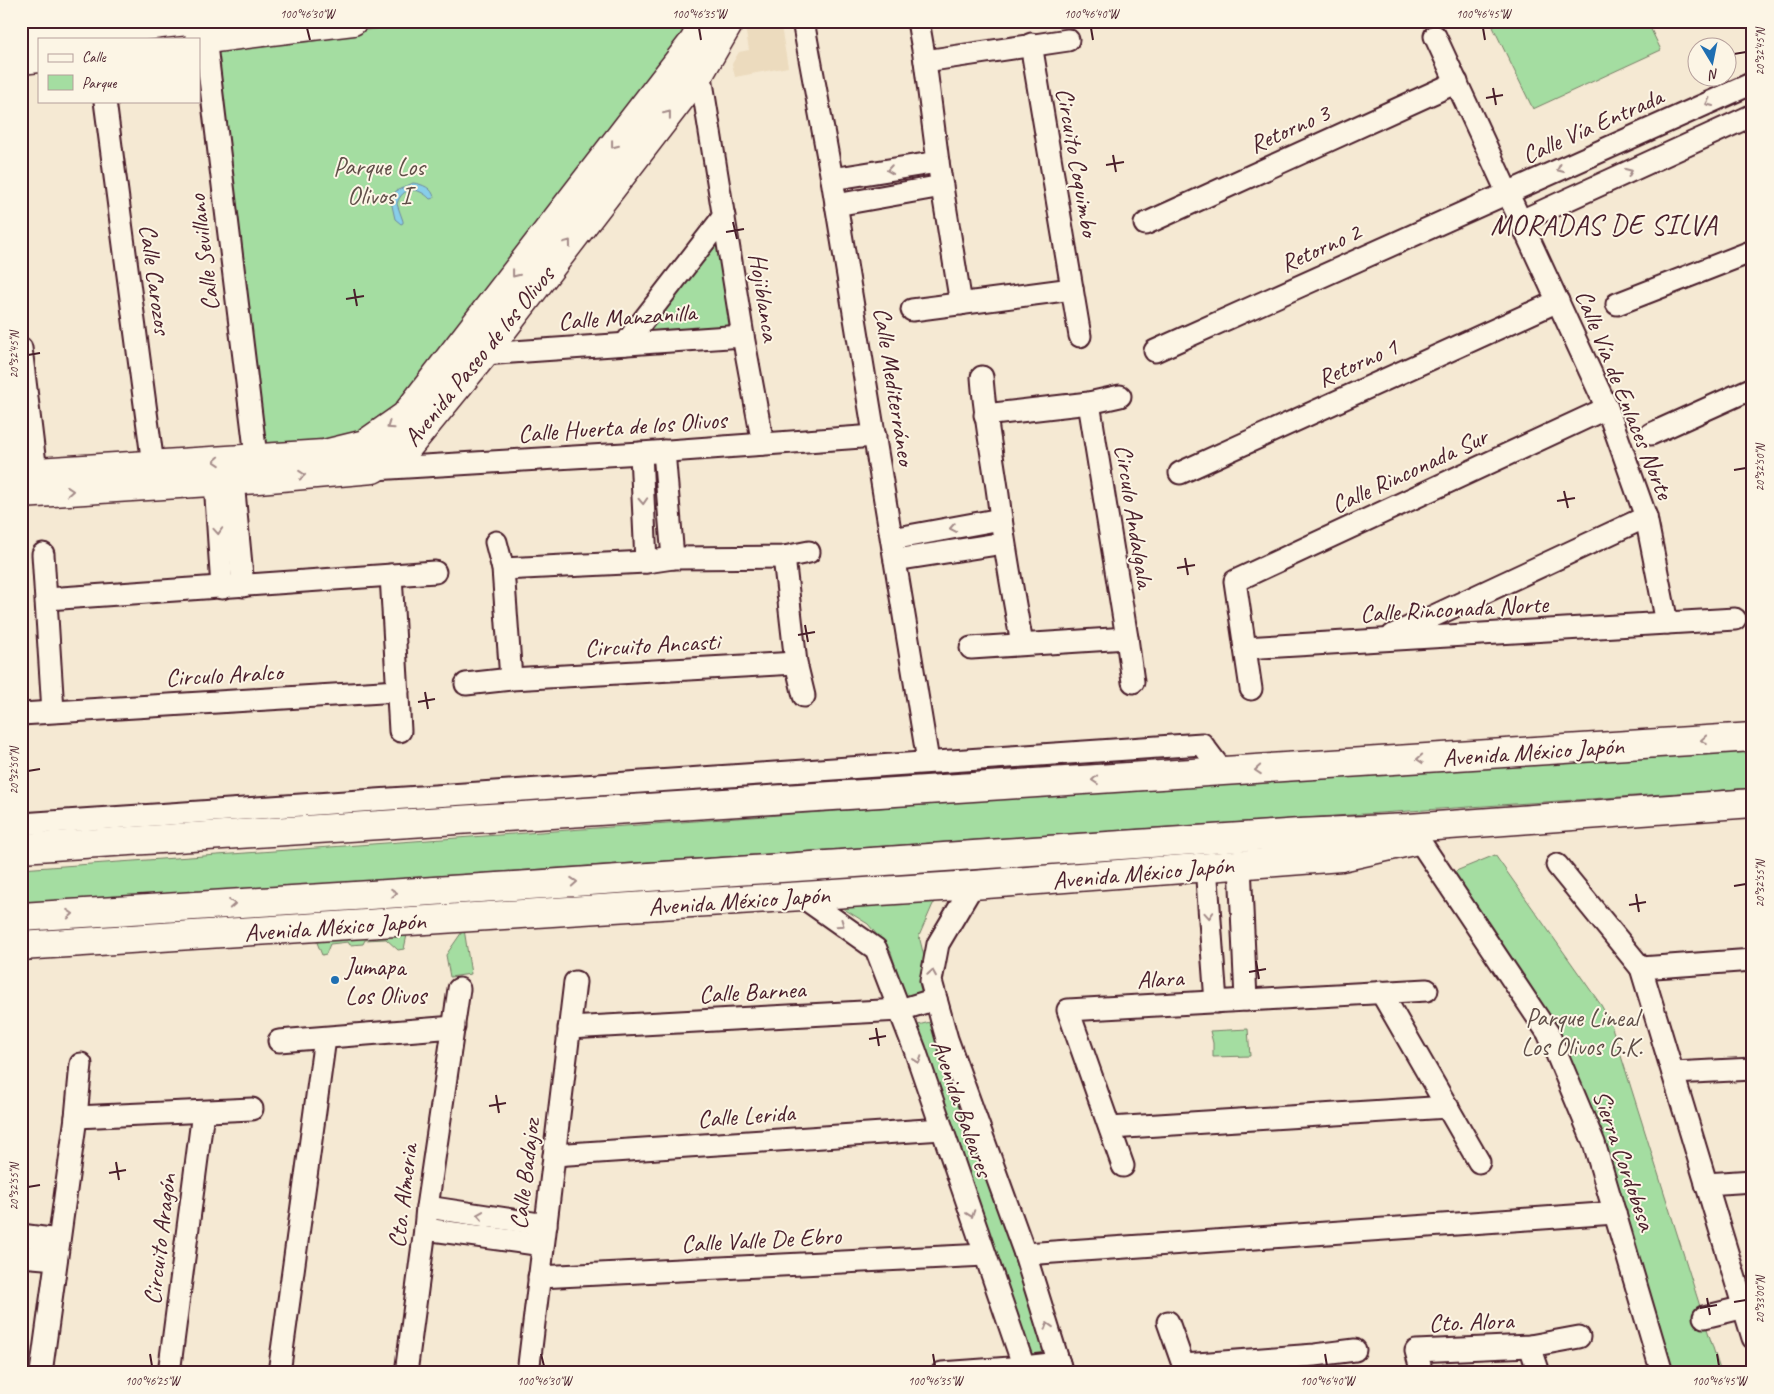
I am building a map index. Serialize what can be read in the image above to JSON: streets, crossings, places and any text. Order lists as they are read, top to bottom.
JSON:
{
  "streets": {
    "street": [
      "Calle Vía Entrada",
      "Retorno 3",
      "Circuito Coquimbo",
      "Retorno 2",
      "Calle Sevillano",
      "Calle Carozos",
      "Hojiblanca",
      "Calle Manzanilla",
      "Avenida Paseo de los Olivos",
      "Retorno 1",
      "Calle Mediterráneo",
      "Calle Vía de Enlaces Norte",
      "Calle Huerta de los Olivos",
      "Calle Rinconada Sur",
      "Circulo Andalgala",
      "Calle Rinconada Norte",
      "Circuito Ancasti",
      "Circulo Aralco",
      "Avenida México Japón",
      "Alara",
      "Calle Barnea",
      "Avenida Baleares",
      "Calle Lerida",
      "Sierra Cordobesa",
      "Calle Badajoz",
      "Cto. Almeria",
      "Circuito Aragón",
      "Calle Valle De Ebro",
      "Cto. Alora"
    ]
  },
  "crossings": [
    ["Calle Vía Entrada", "Retorno 2"],
    ["Calle Vía Entrada", "Calle Vía de Enlaces Norte"],
    ["Retorno 3", "Calle Vía de Enlaces Norte"],
    ["Retorno 2", "Calle Vía de Enlaces Norte"],
    ["Calle Sevillano", "Avenida Paseo de los Olivos"],
    ["Calle Carozos", "Avenida Paseo de los Olivos"],
    ["Hojiblanca", "Calle Manzanilla"],
    ["Hojiblanca", "Avenida Paseo de los Olivos"],
    ["Hojiblanca", "Calle Huerta de los Olivos"],
    ["Calle Manzanilla", "Avenida Paseo de los Olivos"],
    ["Avenida Paseo de los Olivos", "Calle Huerta de los Olivos"],
    ["Retorno 1", "Calle Vía de Enlaces Norte"],
    ["Calle Mediterráneo", "Calle Huerta de los Olivos"],
    ["Calle Vía de Enlaces Norte", "Calle Rinconada Sur"],
    ["Calle Vía de Enlaces Norte", "Calle Rinconada Norte"],
    ["Calle Rinconada Sur", "Calle Rinconada Norte"],
    ["Avenida México Japón", "Avenida Baleares"],
    ["Avenida México Japón", "Sierra Cordobesa"],
    ["Calle Barnea", "Avenida Baleares"],
    ["Calle Barnea", "Calle Badajoz"],
    ["Avenida Baleares", "Calle Lerida"],
    ["Avenida Baleares", "Calle Valle De Ebro"],
    ["Calle Lerida", "Calle Badajoz"],
    ["Calle Badajoz", "Calle Valle De Ebro"]
  ],
  "districts": ["MORADAS DE SILVA"],
  "parks": ["Parque Los Olivos I", "Parque Lineal Los Olivos G.K."],
  "places": ["Jumapa Los Olivos"],
  "legend": ["Calle", "Parque"],
  "north": "bottom",
  "coordinates": [
    "100°46'30\"W",
    "100°46'35\"W",
    "100°46'40\"W",
    "100°46'45\"W",
    "20°32'45\"N",
    "20°32'50\"N",
    "20°32'55\"N",
    "20°33'00\"N",
    "100°46'25\"W"
  ]
}
